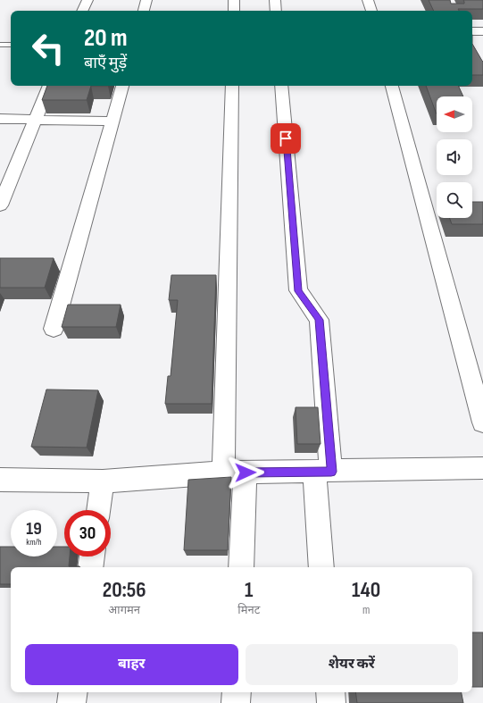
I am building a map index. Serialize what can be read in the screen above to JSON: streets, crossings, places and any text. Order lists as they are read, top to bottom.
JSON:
{
  "north": "left",
  "page": {
    "turn": ["20 m", "बाएँ मुड़ें"],
    "speed": "19 km/h",
    "limit": "30",
    "eta": [
      "20:56",
      "आगमन",
      "1",
      "मिनट",
      "140",
      "m"
    ],
    "buttons": ["बाहर", "शेयर करें"]
  }
}
